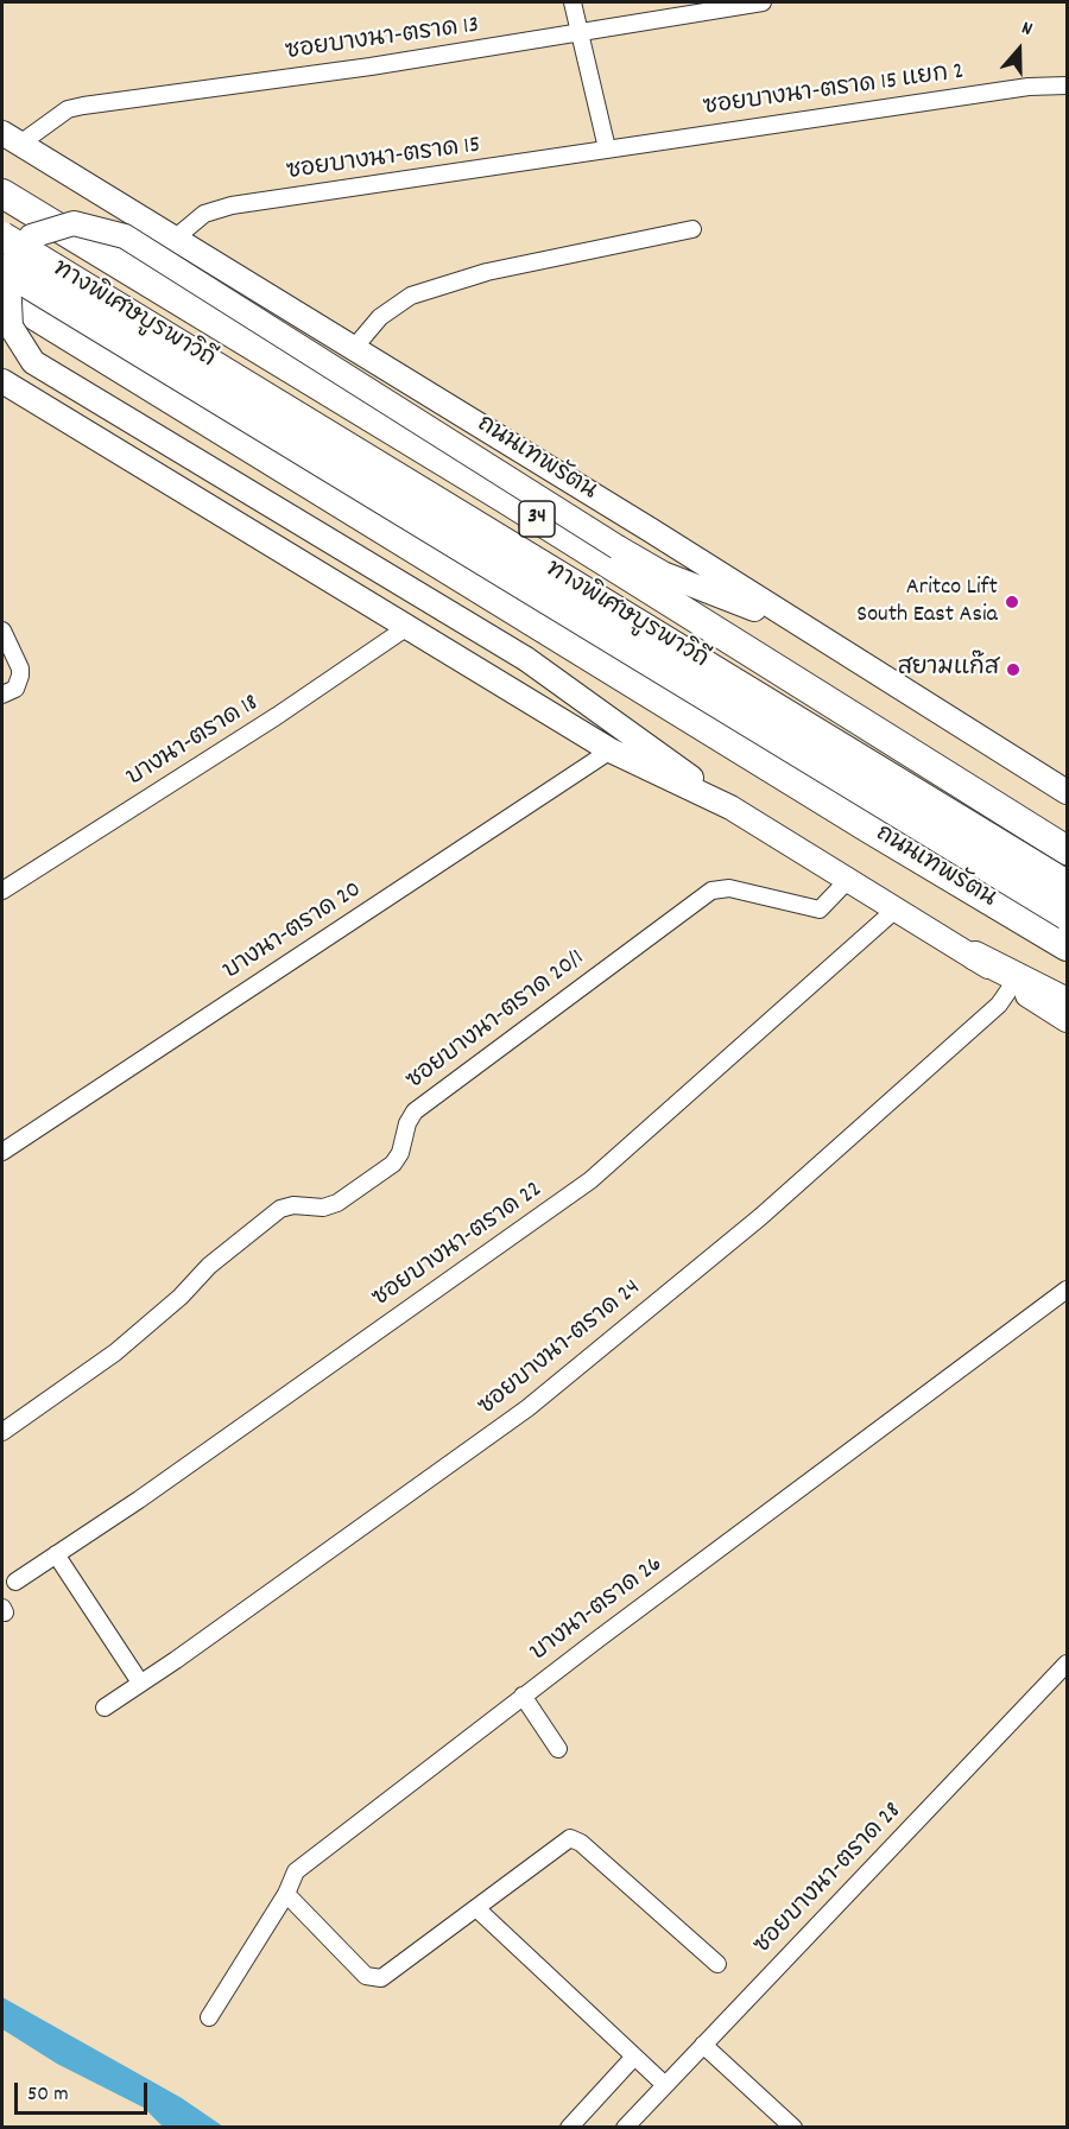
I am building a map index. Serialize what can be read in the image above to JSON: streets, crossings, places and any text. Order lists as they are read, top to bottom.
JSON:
{
  "streets": {
    "highway": ["ทางพิเศษบูรพาวิถี", "ถนนเทพรัตน", "34"],
    "street": [
      "ซอยบางนา-ตราด 13",
      "ซอยบางนา-ตราด 15 แยก 2",
      "ซอยบางนา-ตราด 15",
      "บางนา-ตราด 18",
      "บางนา-ตราด 20",
      "ซอยบางนา-ตราด 20/1",
      "ซอยบางนา-ตราด 22",
      "ซอยบางนา-ตราด 24",
      "บางนา-ตราด 26",
      "ซอยบางนา-ตราด 28"
    ]
  },
  "crossings": [
    ["ซอยบางนา-ตราด 13", "ถนนเทพรัตน"],
    ["ซอยบางนา-ตราด 15 แยก 2", "ซอยบางนา-ตราด 15"],
    ["ซอยบางนา-ตราด 15", "ถนนเทพรัตน"]
  ],
  "places": ["Aritco Lift South East Asia", "สยามแก๊ส"],
  "scale_bar": "50 m",
  "north": "top"
}
